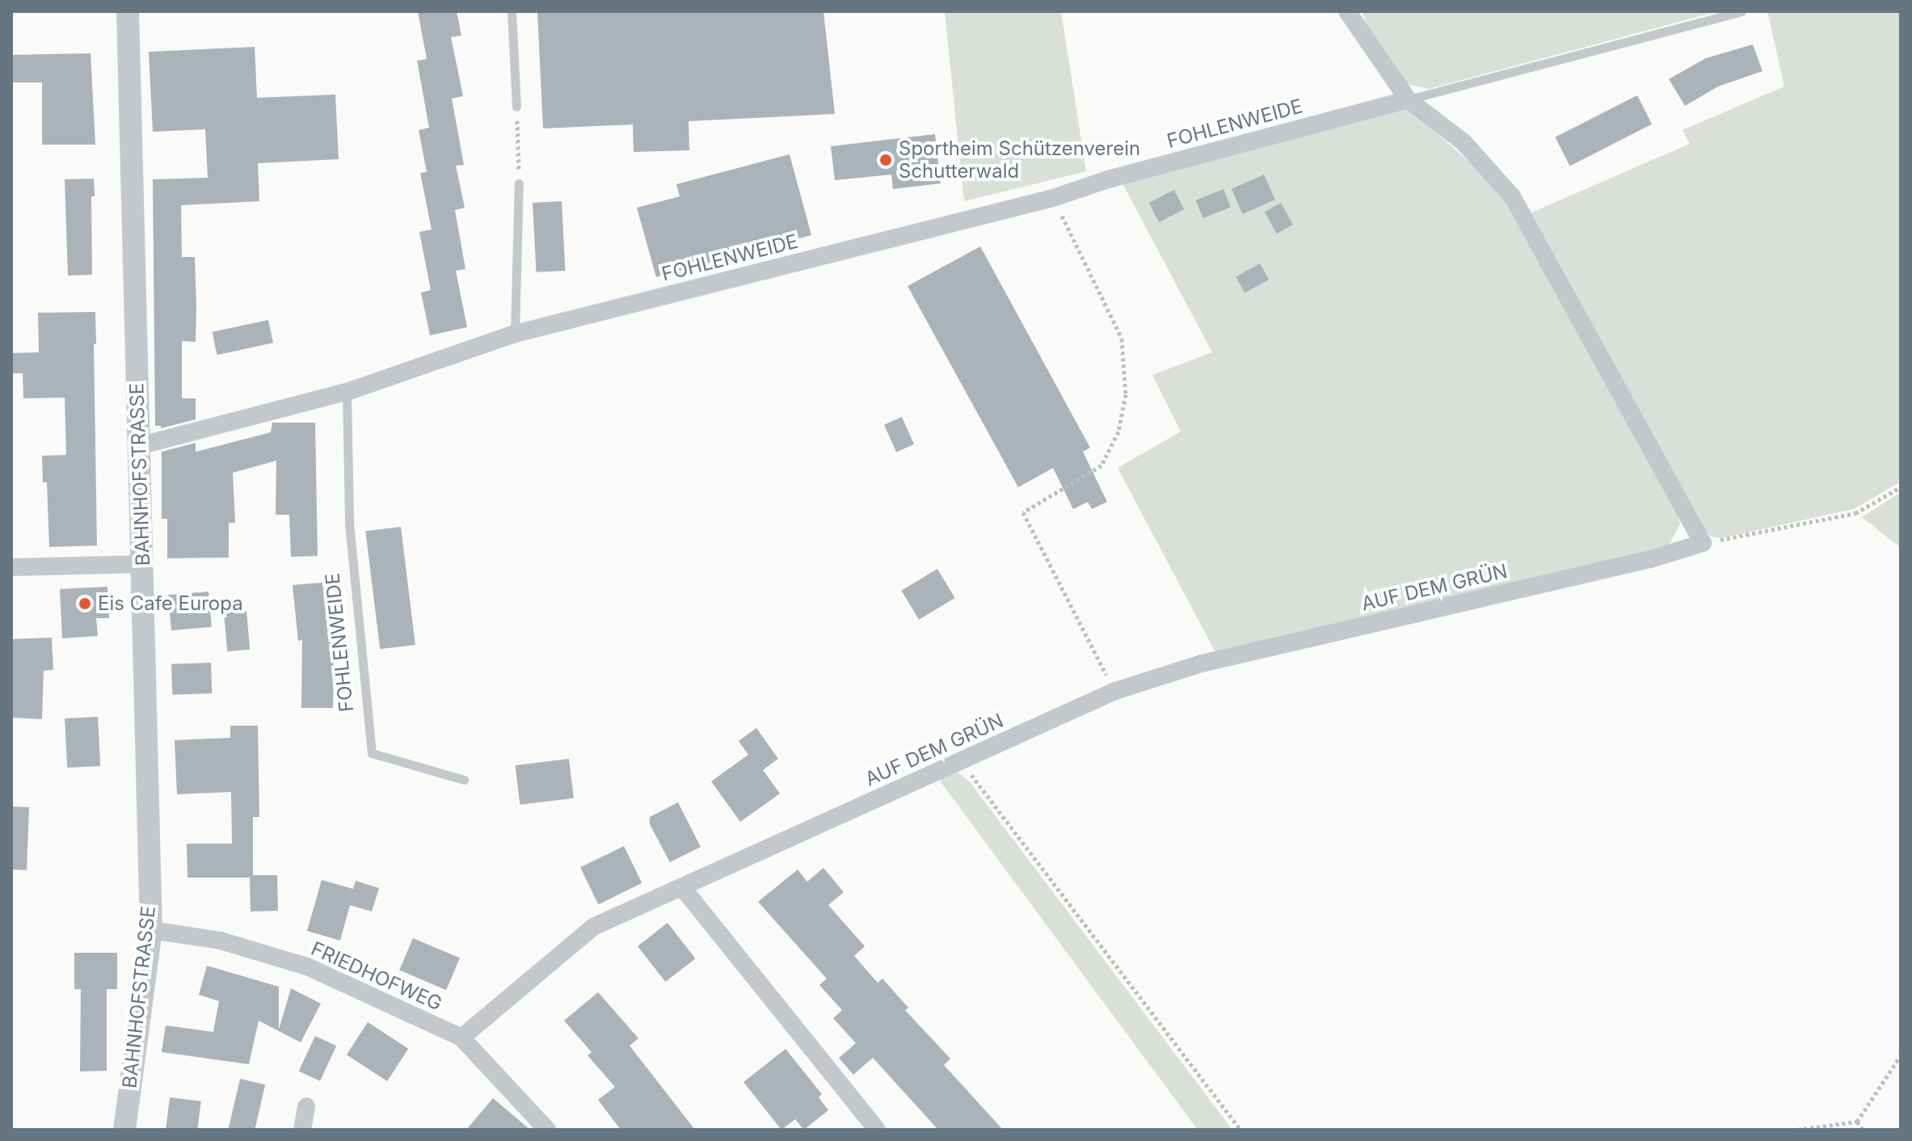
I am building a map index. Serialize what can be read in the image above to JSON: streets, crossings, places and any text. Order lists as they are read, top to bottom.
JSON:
{
  "streets": {
    "street": [
      "FOHLENWEIDE",
      "BAHNHOFSTRASSE",
      "AUF DEM GRÜN",
      "FRIEDHOFWEG"
    ]
  },
  "crossings": [
    ["FOHLENWEIDE", "BAHNHOFSTRASSE"],
    ["BAHNHOFSTRASSE", "FRIEDHOFWEG"],
    ["AUF DEM GRÜN", "FRIEDHOFWEG"]
  ],
  "places": ["Sportheim Schützenverein Schutterwald", "Eis Cafe Europa"]
}
